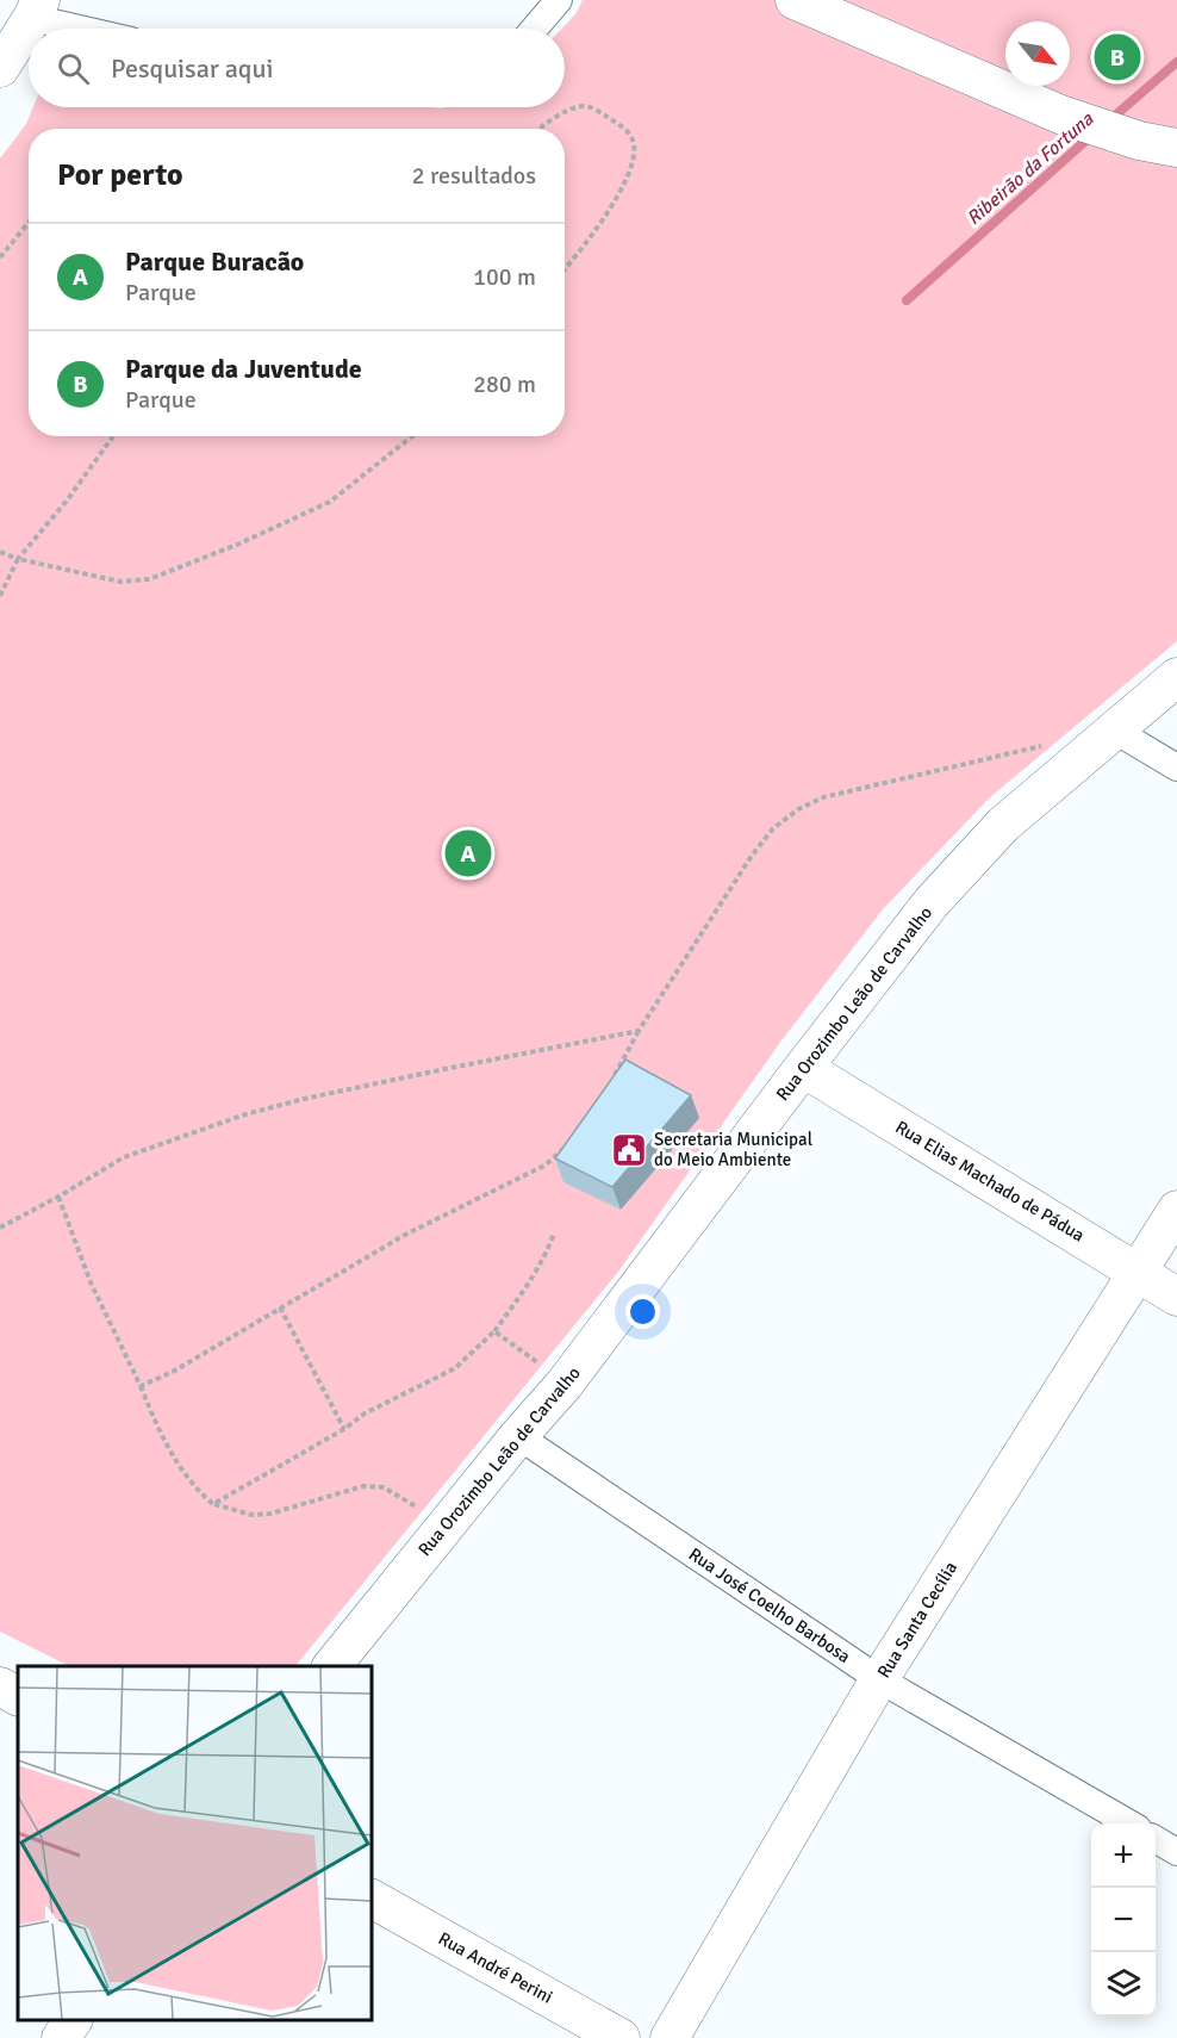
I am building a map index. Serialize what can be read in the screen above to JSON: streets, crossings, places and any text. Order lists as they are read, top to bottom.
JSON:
{
  "streets": {
    "main road": [
      "Rua Orozimbo Leão de Carvalho",
      "Rua Elias Machado de Pádua",
      "Rua Santa Cecília",
      "Rua André Perini"
    ],
    "street": ["Rua José Coelho Barbosa"]
  },
  "crossings": [
    ["Rua Orozimbo Leão de Carvalho", "Rua Elias Machado de Pádua"],
    ["Rua Orozimbo Leão de Carvalho", "Rua José Coelho Barbosa"],
    ["Rua Elias Machado de Pádua", "Rua Santa Cecília"],
    ["Rua José Coelho Barbosa", "Rua Santa Cecília"]
  ],
  "water": ["Ribeirão da Fortuna"],
  "places": {
    "public building": ["Secretaria Municipal do Meio Ambiente"]
  },
  "north": "bottom right",
  "page": {
    "search": "Pesquisar aqui",
    "pins": ["B", "A"],
    "heading": ["Por perto", "2 resultados"],
    "list": [
      {
        "mark": "A",
        "name": "Parque Buracão",
        "note": "Parque",
        "value": "100 m"
      },
      {
        "mark": "B",
        "name": "Parque da Juventude",
        "note": "Parque",
        "value": "280 m"
      }
    ],
    "map_buttons": ["+", "−"]
  }
}
